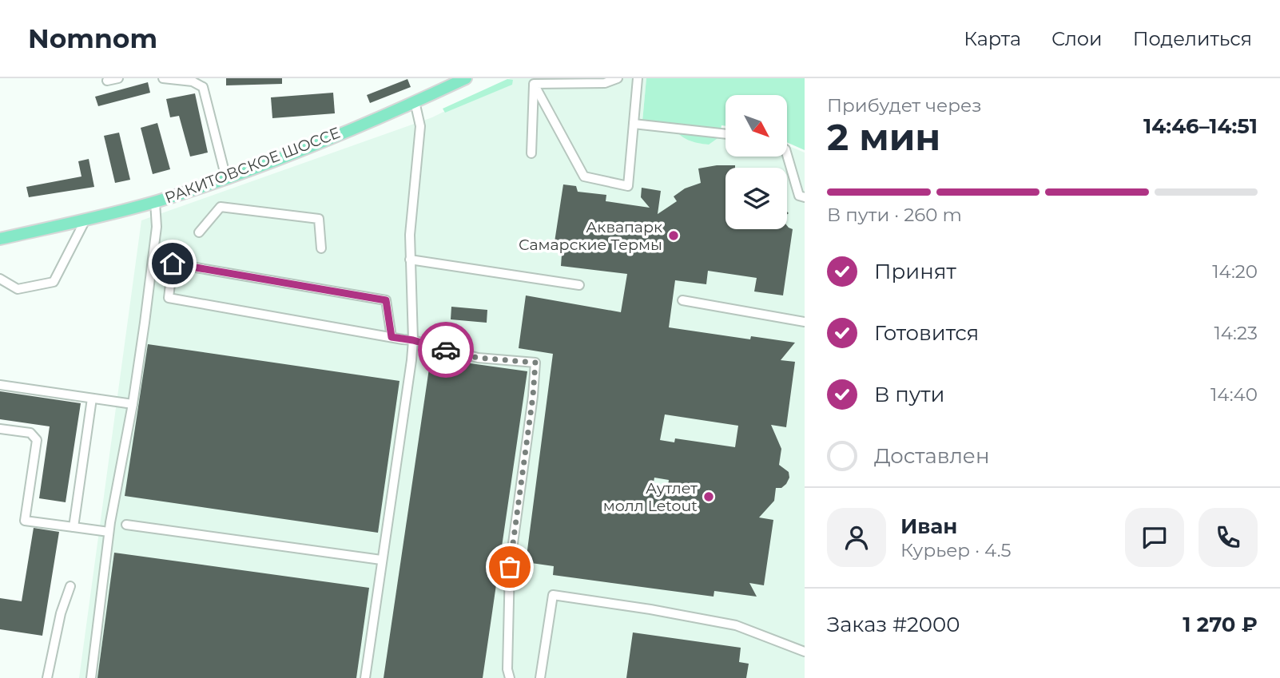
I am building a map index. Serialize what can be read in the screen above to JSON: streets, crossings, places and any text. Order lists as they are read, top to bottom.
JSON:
{
  "streets": {
    "main road": ["РАКИТОВСКОЕ ШОССЕ"]
  },
  "places": ["Аквапарк Самарские Термы", "Аутлет молл Letout"],
  "north": "bottom right",
  "page": {
    "header": "Nomnom",
    "nav": ["Карта", "Слои", "Поделиться"],
    "heading": ["2 мин", "Прибудет через", "14:46–14:51"],
    "panel": [
      "Иван",
      "Курьер · 4.5",
      "Заказ #2000",
      "1 270 ₽"
    ],
    "bar": "В пути · 260 m",
    "list": [
      ["Принят", "14:20"],
      ["Готовится", "14:23"],
      ["В пути", "14:40"],
      "Доставлен"
    ]
  }
}
